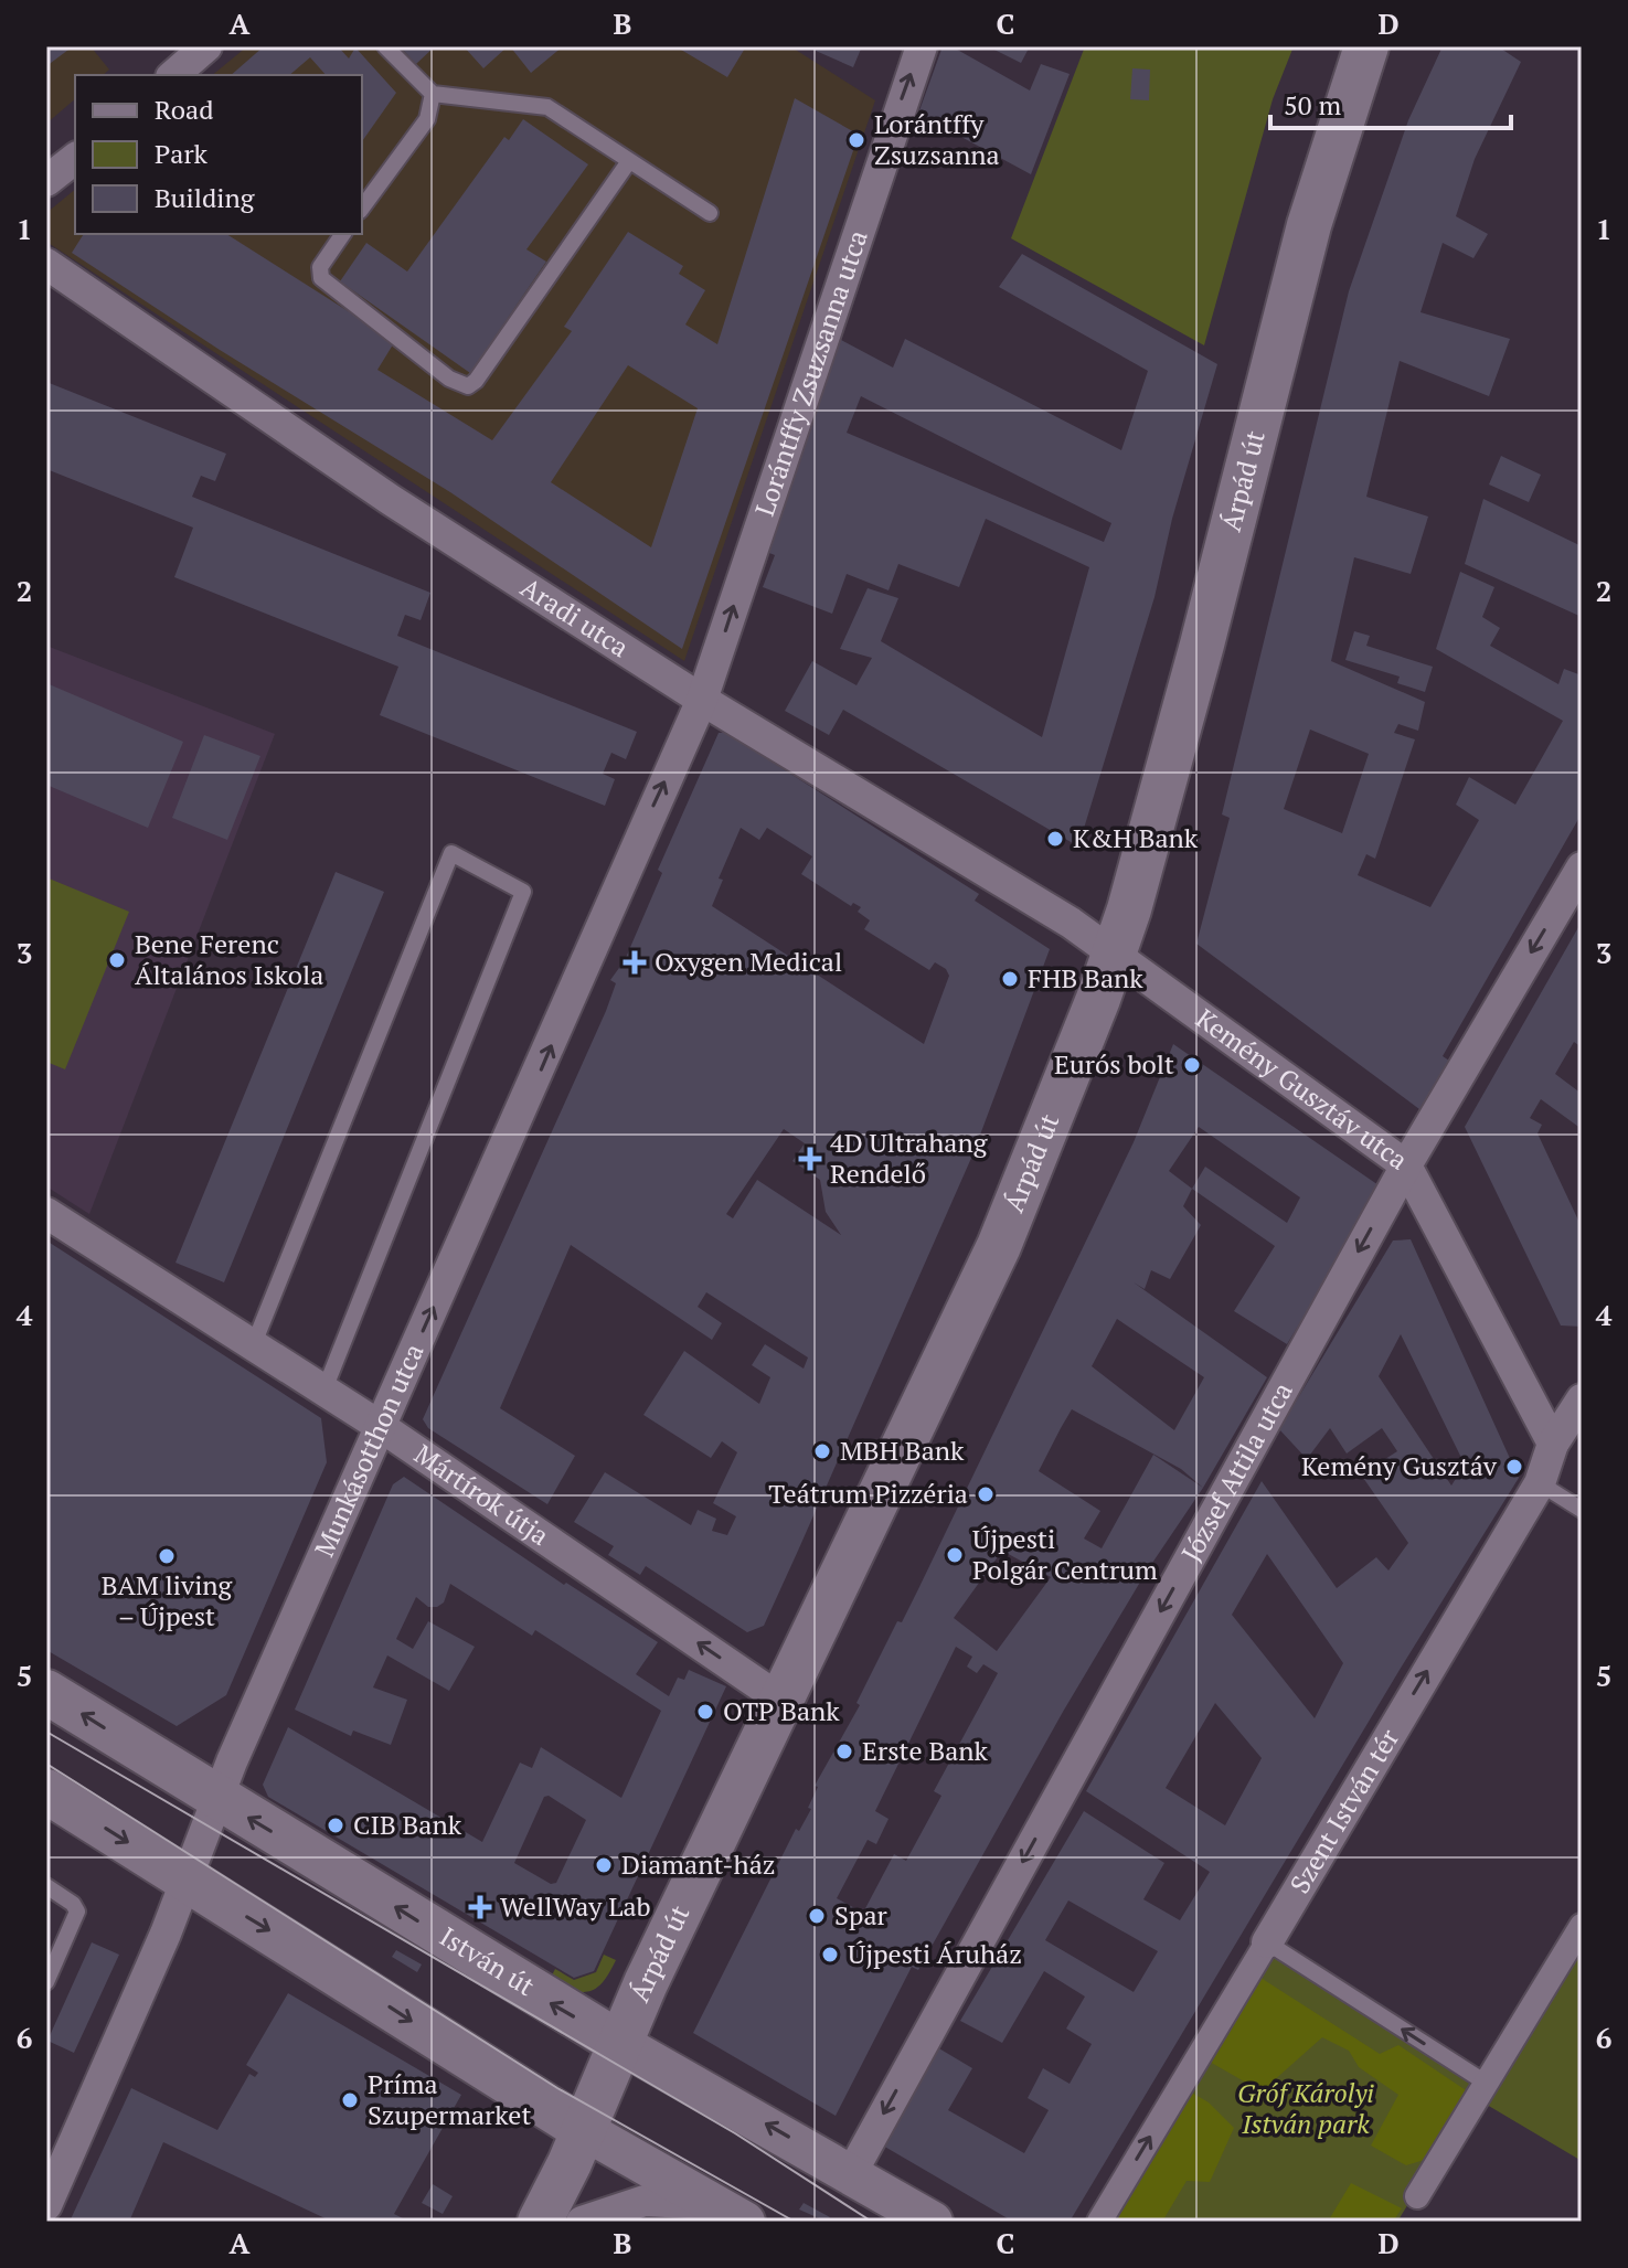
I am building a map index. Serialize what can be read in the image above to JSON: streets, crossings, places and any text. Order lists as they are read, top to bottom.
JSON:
{
  "streets": {
    "main road": ["Árpád út", "István út"],
    "street": [
      "Lorántffy Zsuzsanna utca",
      "Aradi utca",
      "Kemény Gusztáv utca",
      "Munkásotthon utca",
      "József Attila utca",
      "Mártírok útja",
      "Szent István tér"
    ]
  },
  "crossings": [
    ["Lorántffy Zsuzsanna utca", "Aradi utca"],
    ["Lorántffy Zsuzsanna utca", "Munkásotthon utca"],
    ["Árpád út", "Aradi utca"],
    ["Árpád út", "Kemény Gusztáv utca"],
    ["Árpád út", "Mártírok útja"],
    ["Árpád út", "István út"],
    ["Aradi utca", "Kemény Gusztáv utca"],
    ["Aradi utca", "Munkásotthon utca"],
    ["Kemény Gusztáv utca", "József Attila utca"],
    ["Kemény Gusztáv utca", "Szent István tér"],
    ["Munkásotthon utca", "Mártírok útja"],
    ["Munkásotthon utca", "István út"],
    ["József Attila utca", "István út"]
  ],
  "one_way": [
    "Lorántffy Zsuzsanna utca",
    "Munkásotthon utca",
    "József Attila utca",
    "Mártírok útja",
    "Szent István tér",
    "István út"
  ],
  "parks": ["Gróf Károlyi István park"],
  "places": {
    "other": [
      "Lorántffy Zsuzsanna",
      "K&H Bank",
      "Bene Ferenc Általános Iskola",
      "FHB Bank",
      "Eurós bolt",
      "MBH Bank",
      "Kemény Gusztáv",
      "Teátrum Pizzéria",
      "Újpesti Polgár Centrum",
      "BAM living – Újpest",
      "OTP Bank",
      "Erste Bank",
      "CIB Bank",
      "Diamant-ház",
      "Spar",
      "Újpesti Áruház",
      "Príma Szupermarket"
    ],
    "health": ["Oxygen Medical", "4D Ultrahang Rendelő", "WellWay Lab"]
  },
  "legend": ["Road", "Park", "Building"],
  "scale_bar": "50 m",
  "grid": {
    "columns": [
      "A",
      "B",
      "C",
      "D"
    ],
    "rows": [
      "1",
      "2",
      "3",
      "4",
      "5",
      "6"
    ]
  }
}
